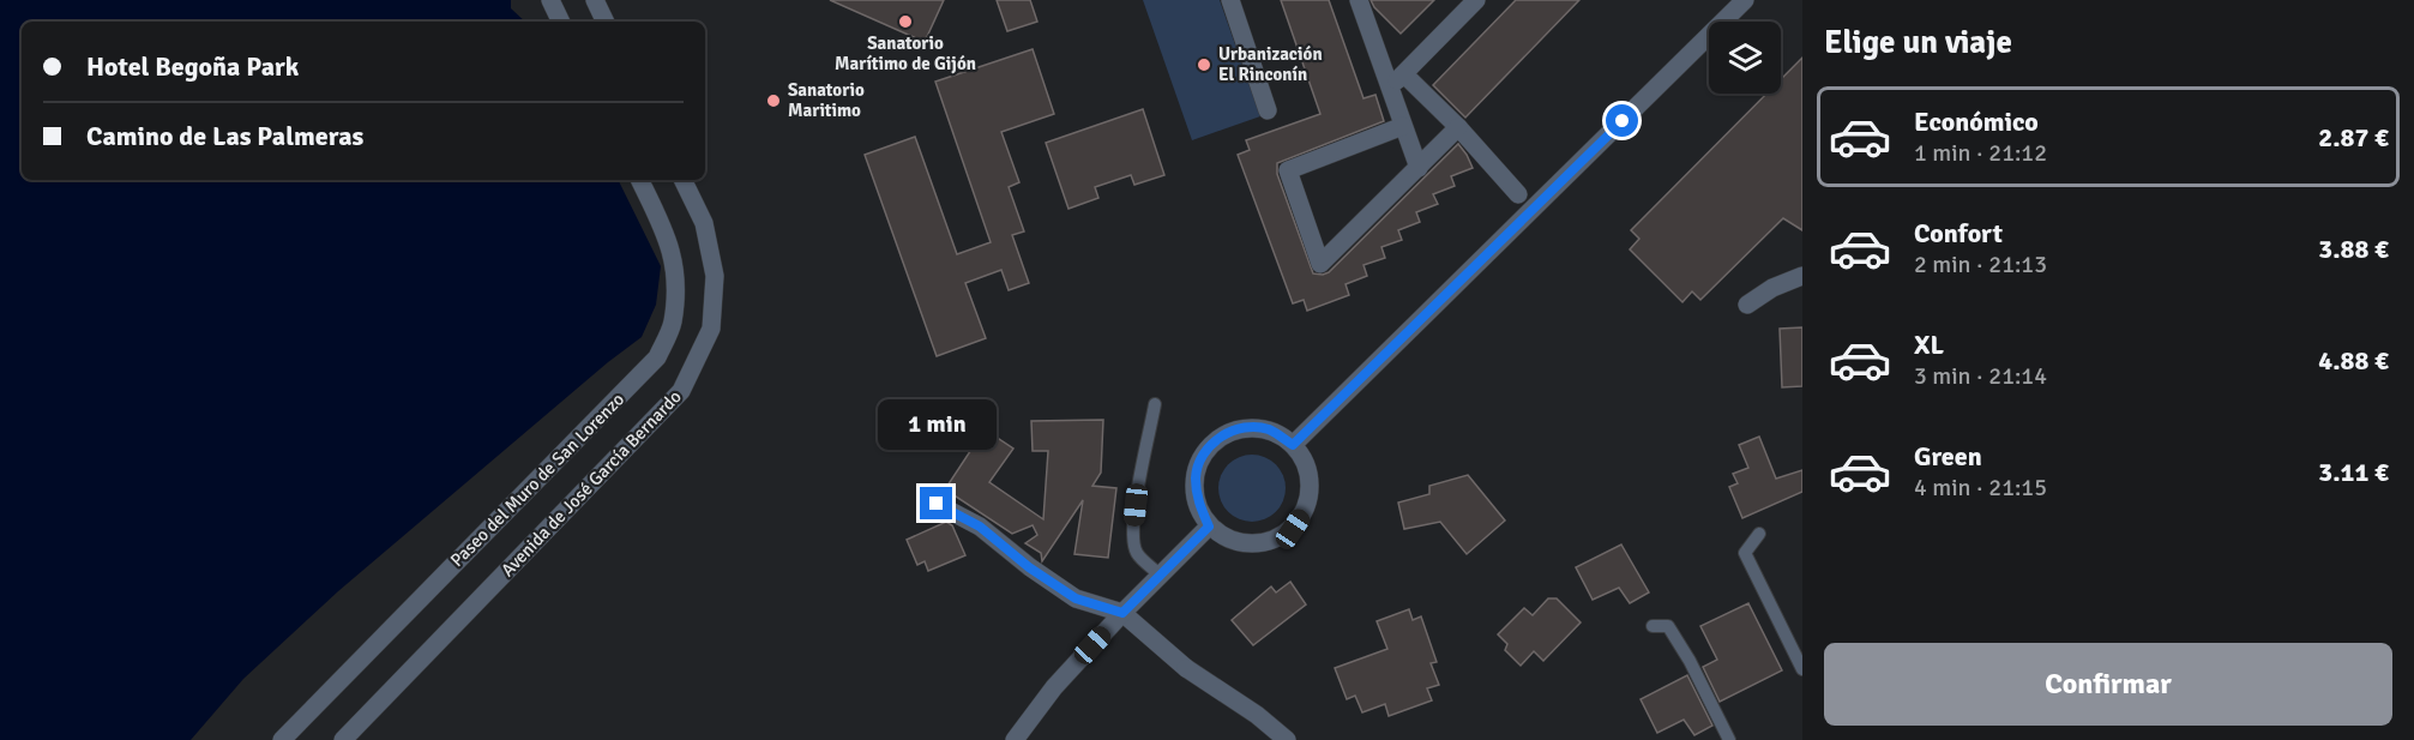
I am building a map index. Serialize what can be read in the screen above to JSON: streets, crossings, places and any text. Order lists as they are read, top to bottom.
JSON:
{
  "streets": {
    "street": ["Paseo del Muro de San Lorenzo", "Avenida de José García Bernardo"]
  },
  "places": ["Sanatorio Marítimo de Gijón", "Urbanización El Rinconín", "Sanatorio Maritimo"],
  "page": {
    "heading": "Elige un viaje",
    "banner": ["Hotel Begoña Park", "Camino de Las Palmeras"],
    "list": [
      {
        "name": "Económico",
        "note": "1 min · 21:12",
        "value": "2.87 €"
      },
      {
        "name": "Confort",
        "note": "2 min · 21:13",
        "value": "3.88 €"
      },
      {
        "name": "XL",
        "note": "3 min · 21:14",
        "value": "4.88 €"
      },
      {
        "name": "Green",
        "note": "4 min · 21:15",
        "value": "3.11 €"
      }
    ],
    "bubble": "1 min",
    "buttons": "Confirmar"
  }
}
